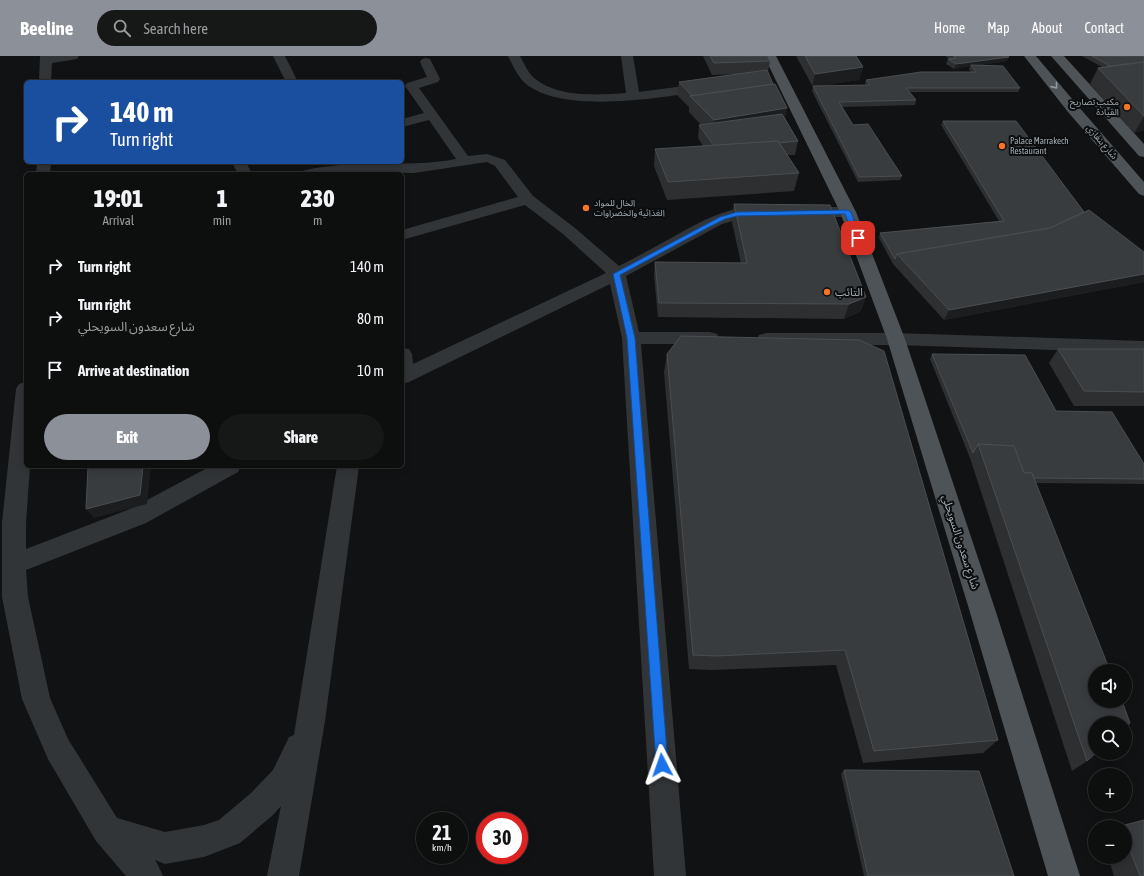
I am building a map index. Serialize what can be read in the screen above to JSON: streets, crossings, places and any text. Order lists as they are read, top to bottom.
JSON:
{
  "streets": {
    "main road": ["شارع بنغازي", "شارع سعدون السويحلي"]
  },
  "places": [
    "مكتب تصاريح القيادة",
    "Palace Marrakech Restaurant",
    "الخال للمواد الغذائية والخضراوات",
    "التائب"
  ],
  "page": {
    "header": "Beeline",
    "search": "Search here",
    "nav": [
      "Home",
      "Map",
      "About",
      "Contact"
    ],
    "turn": ["140 m", "Turn right"],
    "eta": [
      "19:01",
      "Arrival",
      "1",
      "min",
      "230",
      "m"
    ],
    "list": [
      {
        "name": "Turn right",
        "value": "140 m"
      },
      {
        "name": "Turn right",
        "note": "شارع سعدون السويحلي",
        "value": "80 m"
      },
      {
        "name": "Arrive at destination",
        "value": "10 m"
      }
    ],
    "buttons": ["Exit", "Share"],
    "map_buttons": ["+", "−"],
    "speed": "21 km/h",
    "limit": "30"
  }
}
